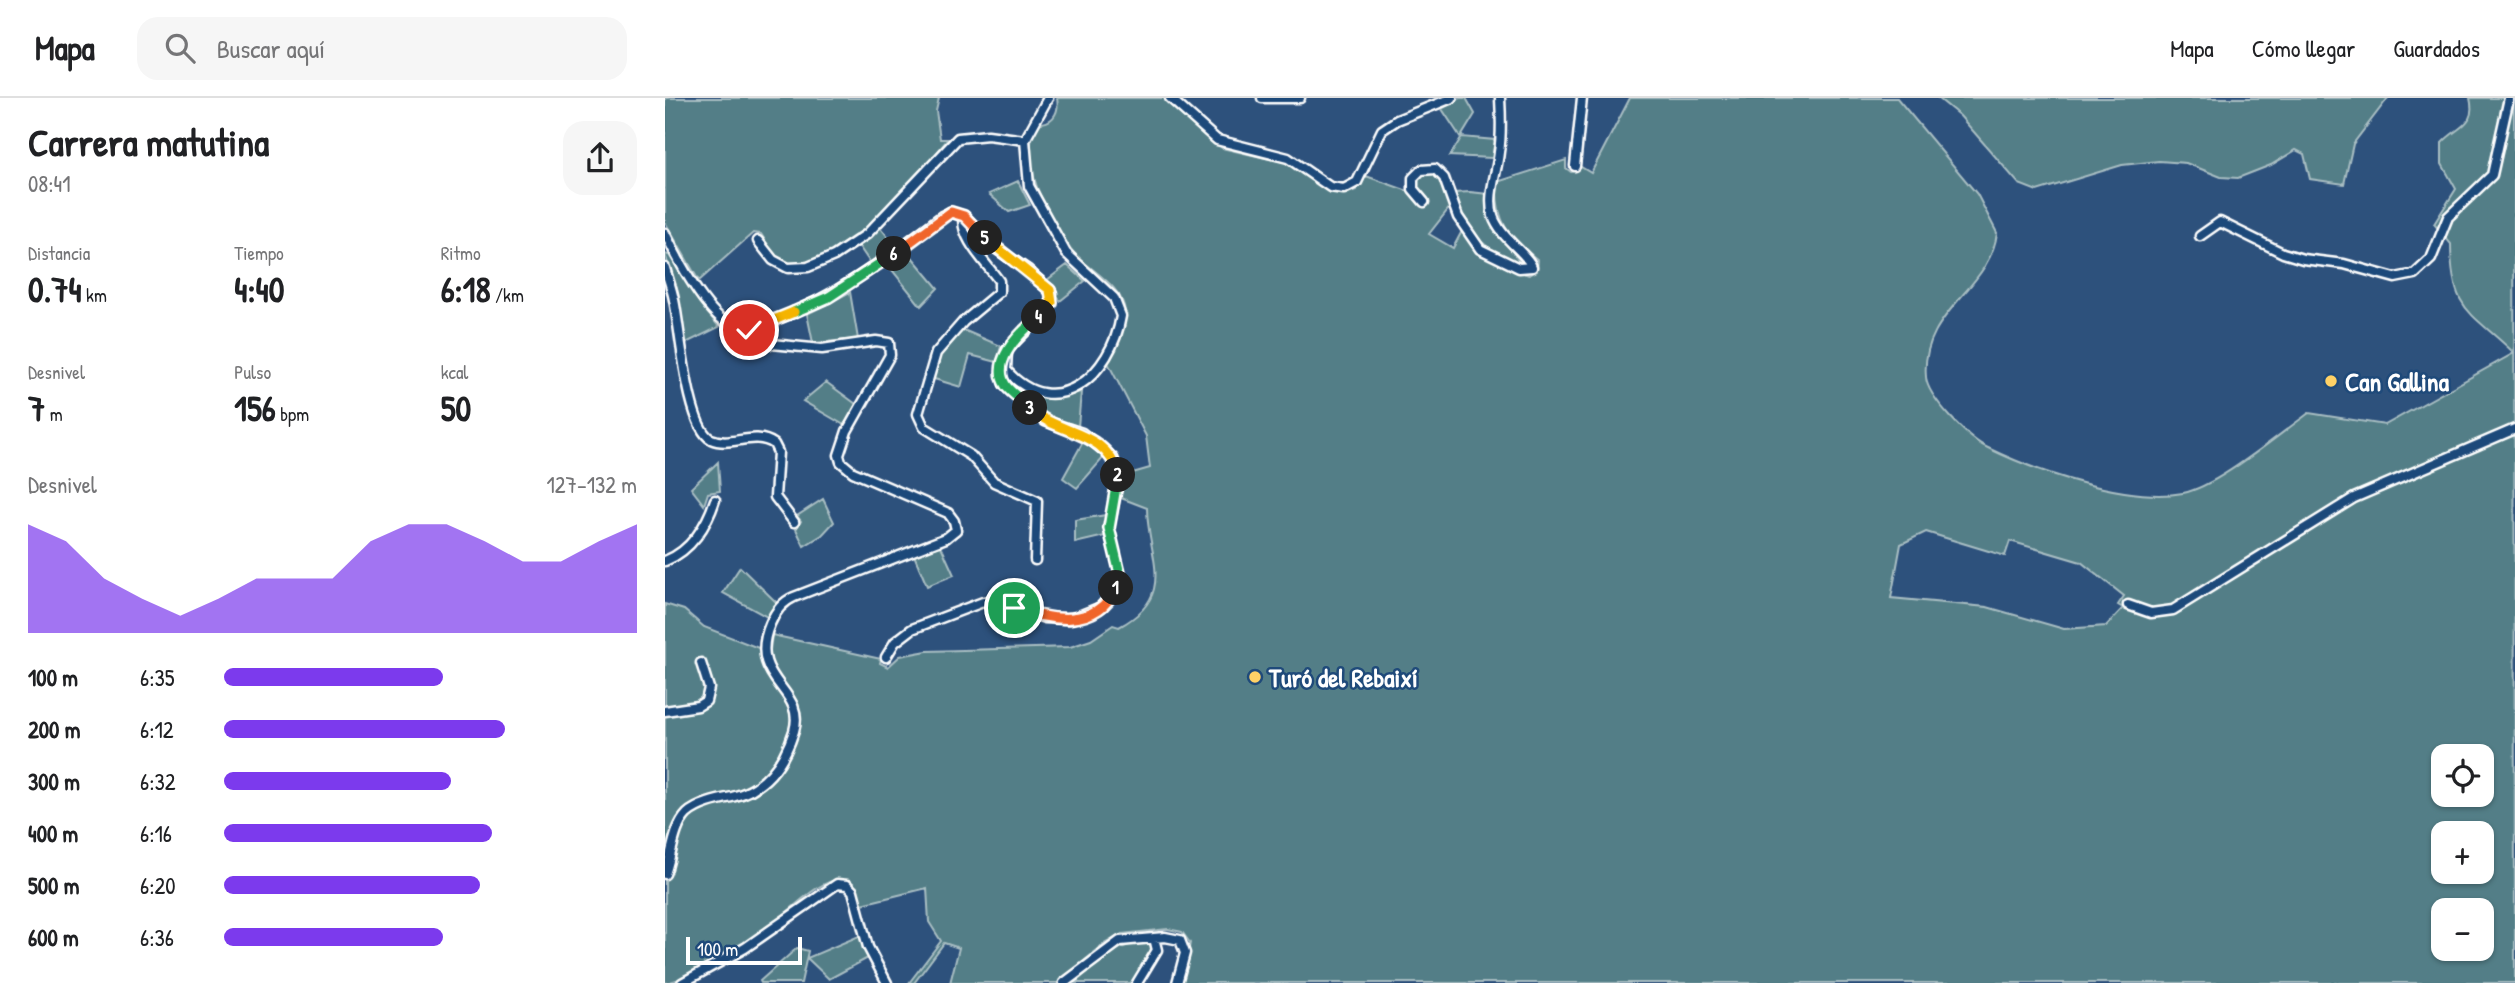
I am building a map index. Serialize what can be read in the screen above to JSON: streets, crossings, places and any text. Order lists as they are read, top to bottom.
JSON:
{
  "places": ["Can Gallina", "Turó del Rebaixí"],
  "scale_bar": "100 m",
  "page": {
    "header": "Mapa",
    "search": "Buscar aquí",
    "nav": ["Mapa", "Cómo llegar", "Guardados"],
    "heading": ["Carrera matutina", "08:41"],
    "stats": [
      ["Distancia", "0.74 km"],
      ["Tiempo", "4:40"],
      ["Ritmo", "6:18 /km"],
      ["Desnivel", "7 m"],
      ["Pulso", "156 bpm"],
      ["kcal", "50"]
    ],
    "pins": [
      "5",
      "6",
      "4",
      "3",
      "2",
      "1"
    ],
    "chart": ["Desnivel", "127–132 m"],
    "list": [
      {
        "name": "100 m",
        "note": "6:35"
      },
      {
        "name": "200 m",
        "note": "6:12"
      },
      {
        "name": "300 m",
        "note": "6:32"
      },
      {
        "name": "400 m",
        "note": "6:16"
      },
      {
        "name": "500 m",
        "note": "6:20"
      },
      {
        "name": "600 m",
        "note": "6:36"
      }
    ],
    "map_buttons": ["+", "−"],
    "scale": "100 m"
  }
}
